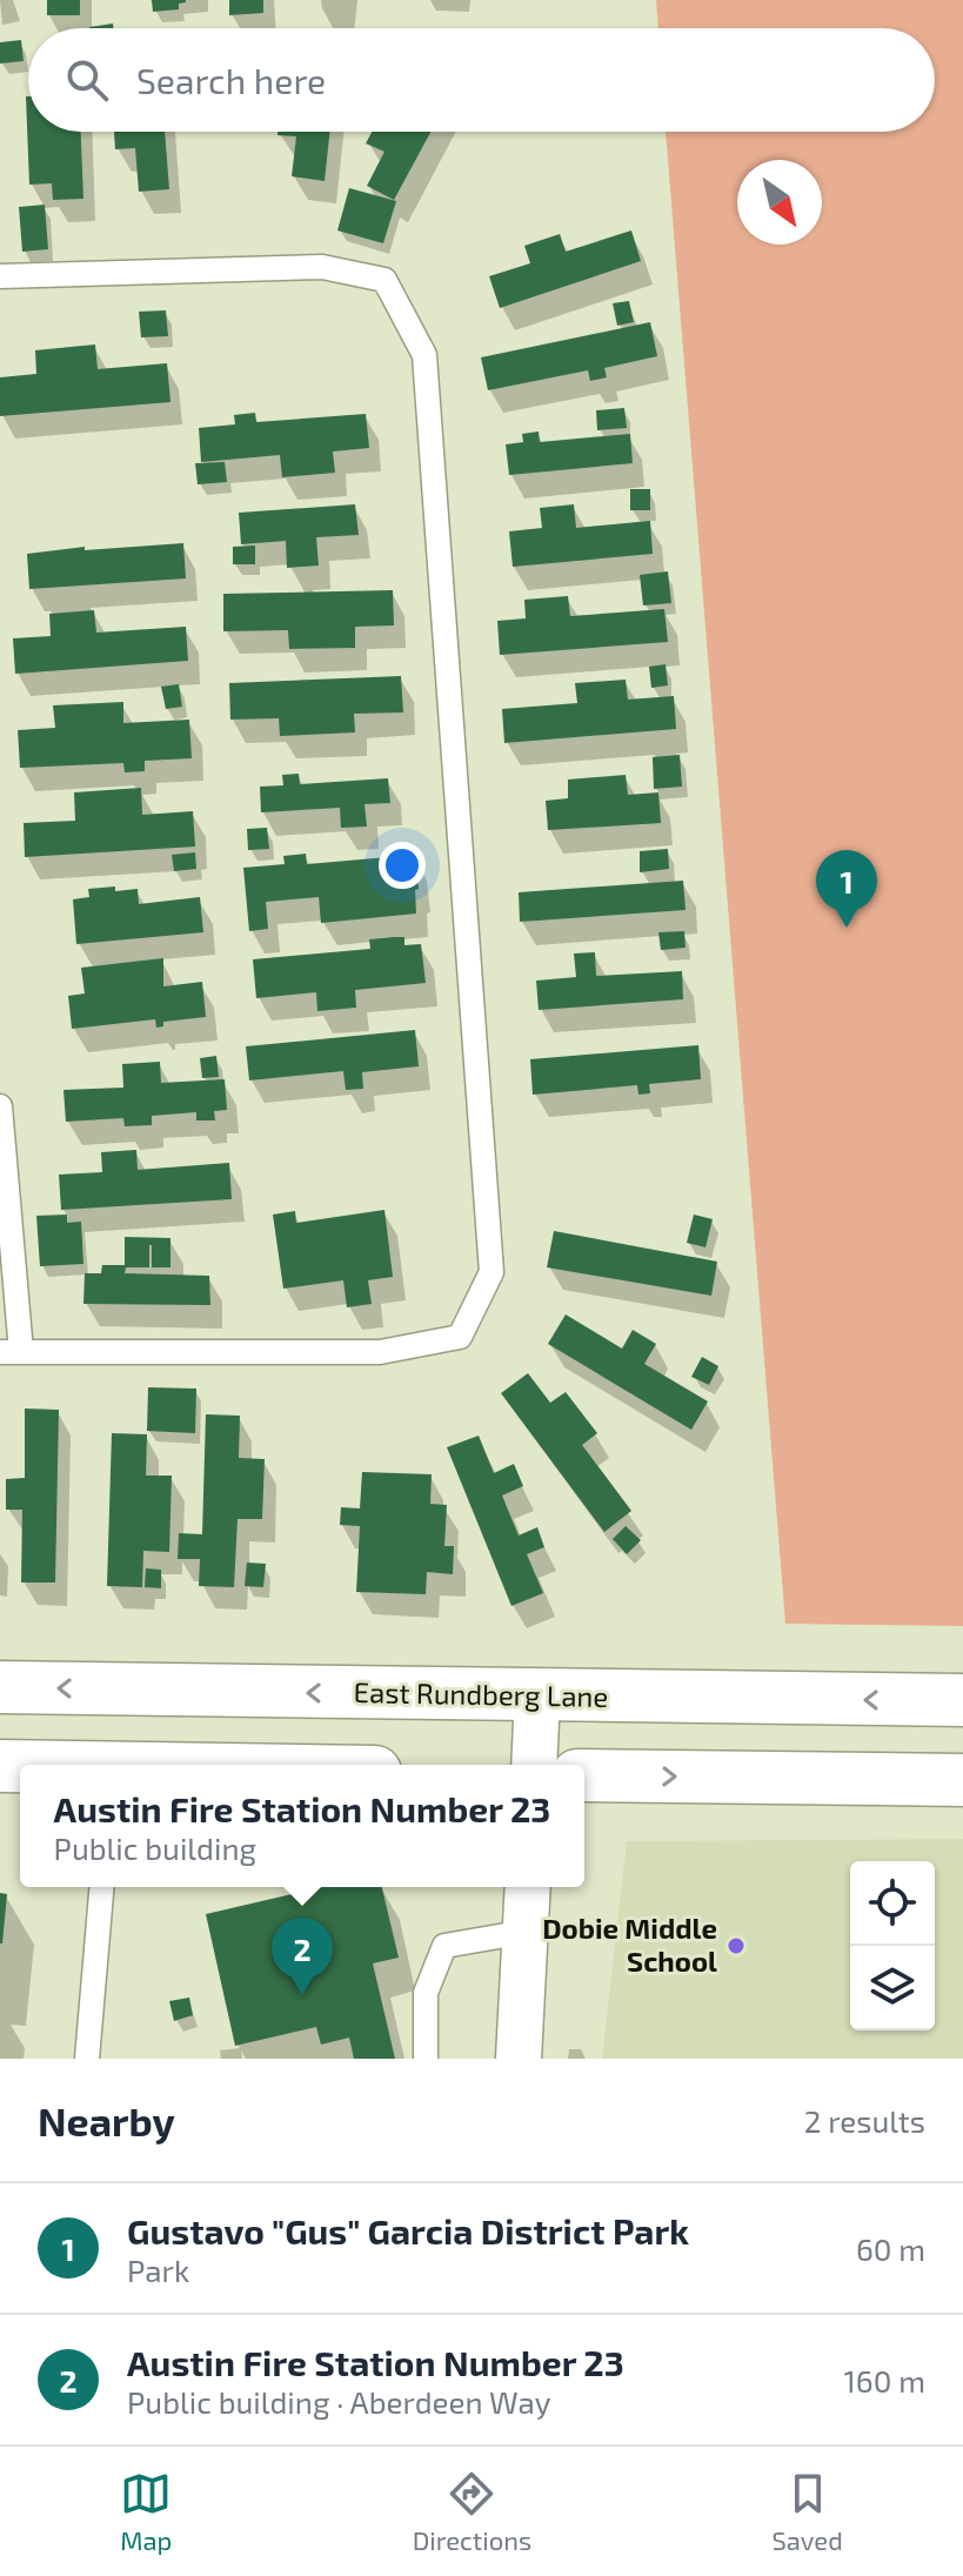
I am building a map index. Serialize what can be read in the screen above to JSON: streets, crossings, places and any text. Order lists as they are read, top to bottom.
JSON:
{
  "streets": {
    "main road": ["East Rundberg Lane"]
  },
  "places": ["Dobie Middle School"],
  "north": "bottom right",
  "page": {
    "search": "Search here",
    "pins": ["1", "2"],
    "popup": ["Austin Fire Station Number 23", "Public building"],
    "heading": ["Nearby", "2 results"],
    "list": [
      {
        "mark": "1",
        "name": "Gustavo \"Gus\" Garcia District Park",
        "note": "Park",
        "value": "60 m"
      },
      {
        "mark": "2",
        "name": "Austin Fire Station Number 23",
        "note": "Public building · Aberdeen Way",
        "value": "160 m"
      }
    ],
    "nav": ["Map", "Directions", "Saved"]
  }
}
